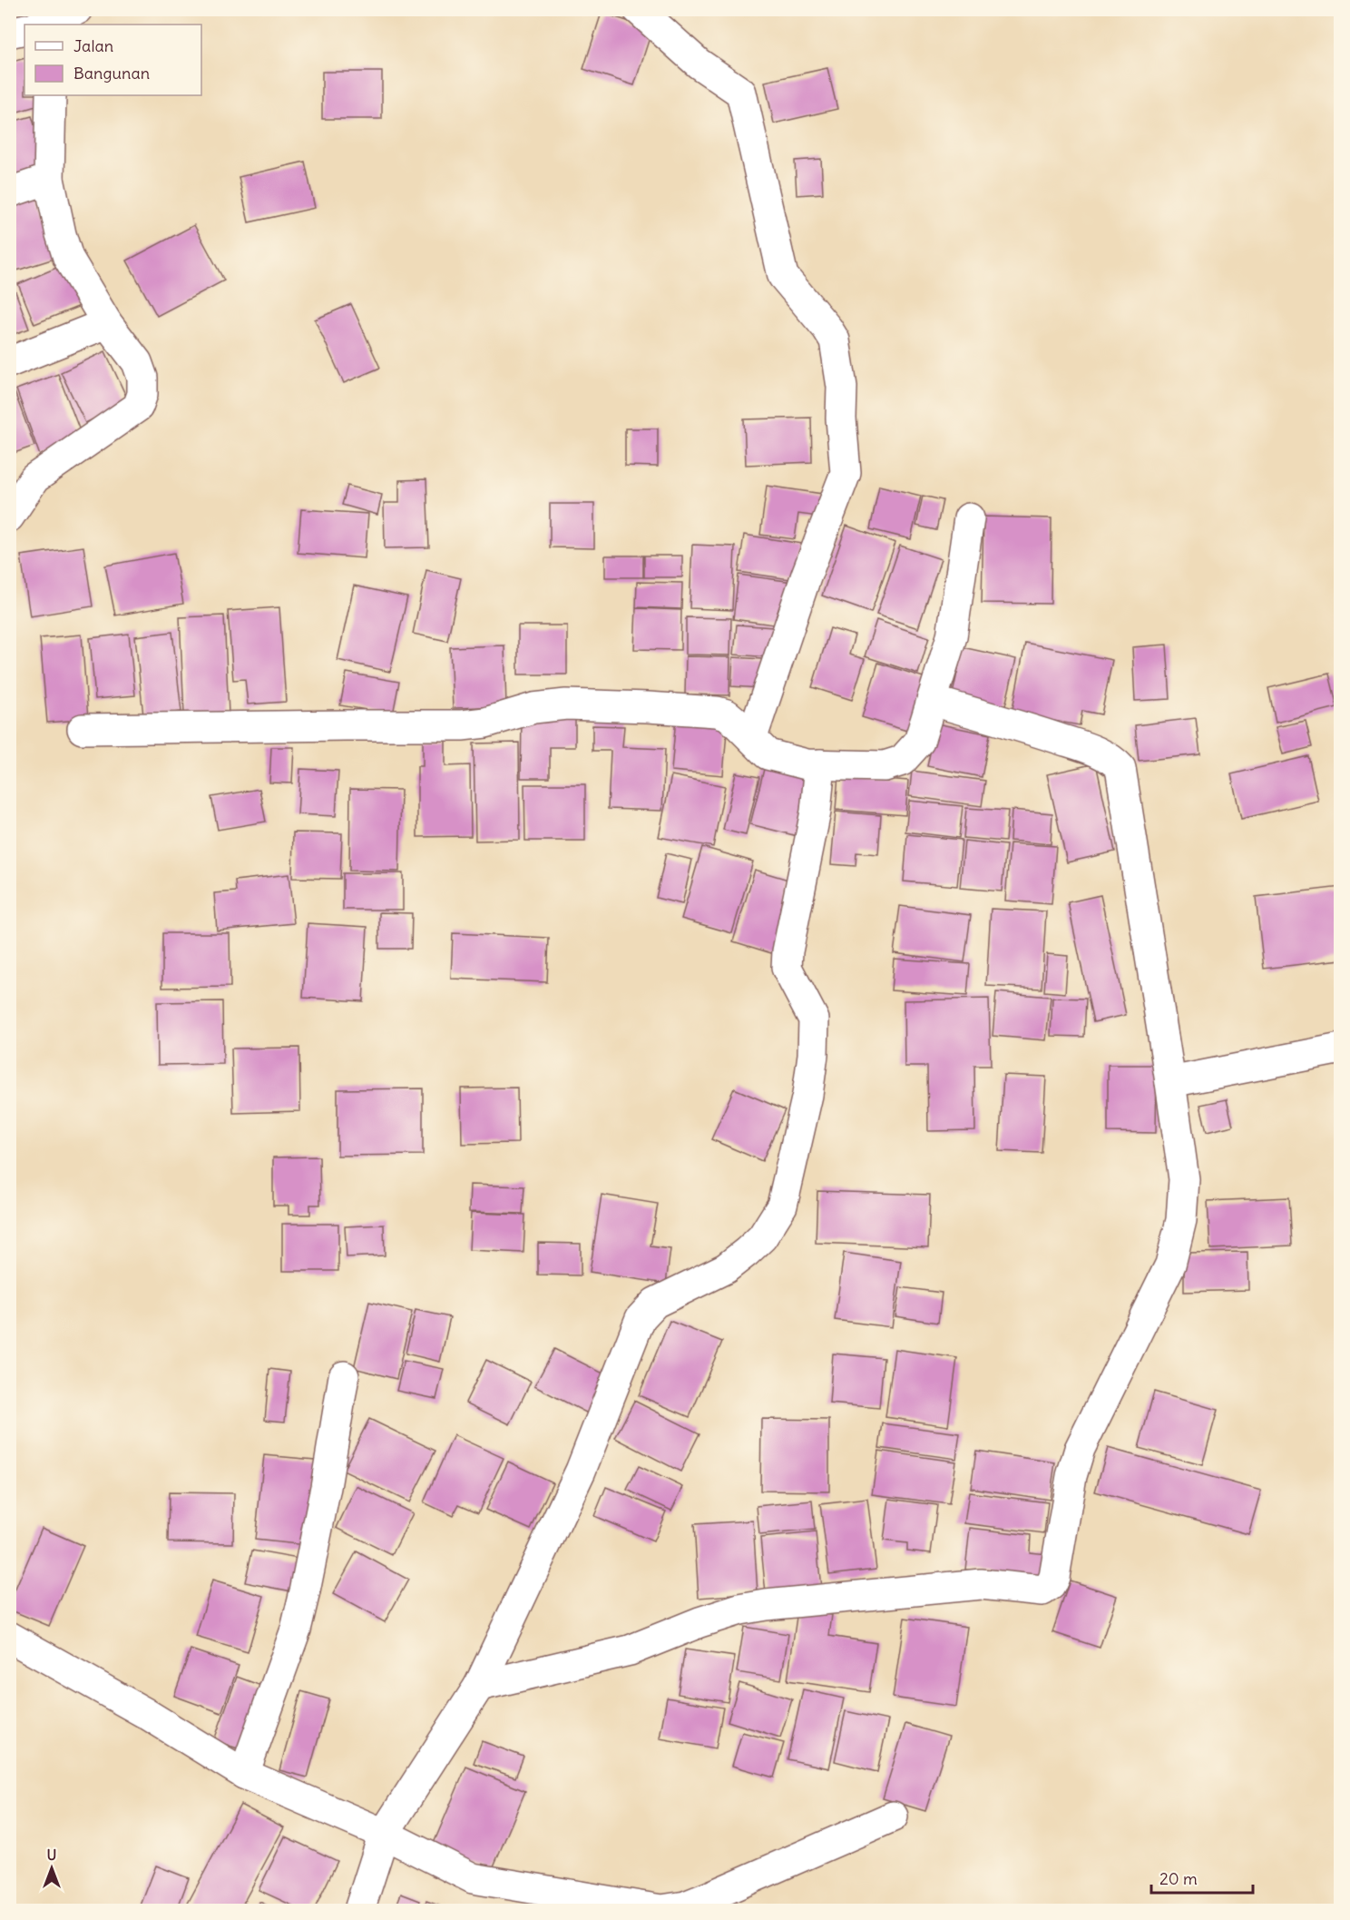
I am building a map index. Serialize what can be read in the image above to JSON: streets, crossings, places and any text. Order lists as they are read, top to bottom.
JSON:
{
  "legend": ["Jalan", "Bangunan"],
  "scale_bar": "20 m",
  "north": "top"
}
